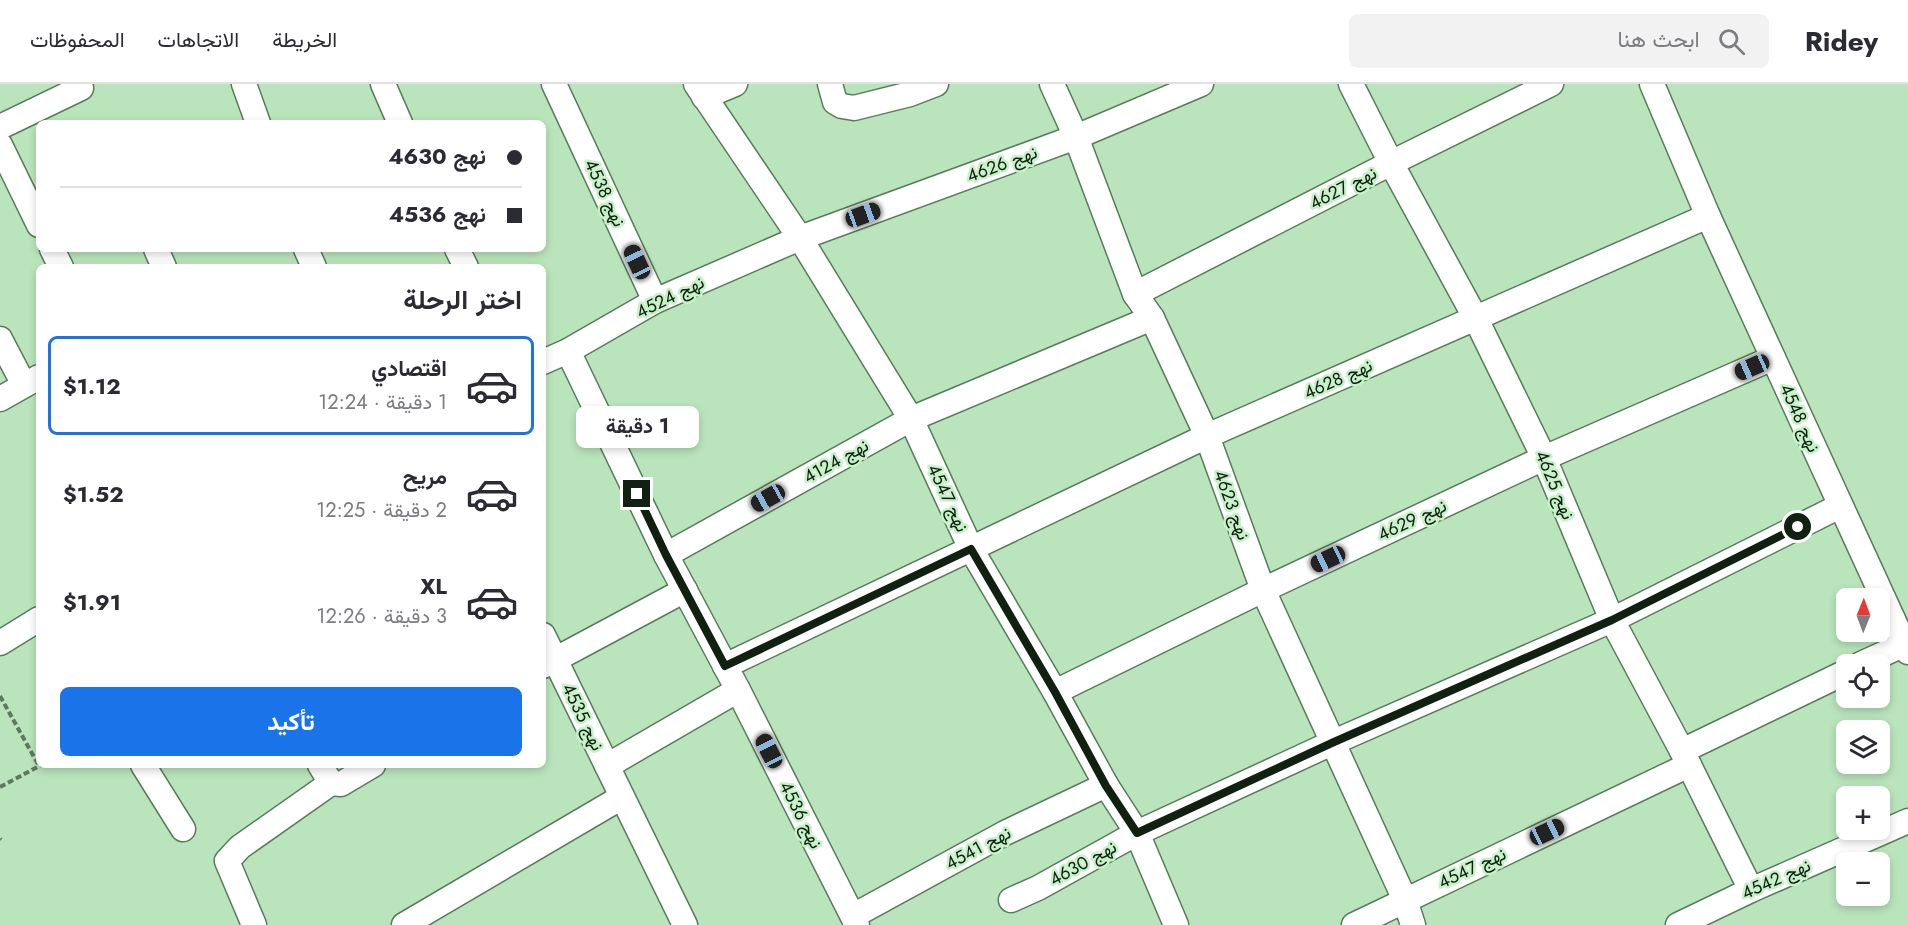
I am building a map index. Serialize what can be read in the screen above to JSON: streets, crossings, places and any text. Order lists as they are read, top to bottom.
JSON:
{
  "streets": {
    "street": [
      "نهج 4626",
      "نهج 4627",
      "نهج 4538",
      "نهج 4524",
      "نهج 4628",
      "نهج 4548",
      "نهج 4124",
      "نهج 4625",
      "نهج 4547",
      "نهج 4623",
      "نهج 4629",
      "نهج 4535",
      "نهج 4536",
      "نهج 4541",
      "نهج 4630",
      "نهج 4542"
    ]
  },
  "crossings": [
    ["نهج 4626", "نهج 4524"],
    ["نهج 4626", "نهج 4547"],
    ["نهج 4626", "نهج 4623"],
    ["نهج 4627", "نهج 4625"],
    ["نهج 4627", "نهج 4623"],
    ["نهج 4538", "نهج 4524"],
    ["نهج 4524", "نهج 4547"],
    ["نهج 4524", "نهج 4536"],
    ["نهج 4628", "نهج 4548"],
    ["نهج 4628", "نهج 4625"],
    ["نهج 4628", "نهج 4547"],
    ["نهج 4628", "نهج 4623"],
    ["نهج 4628", "نهج 4536"],
    ["نهج 4548", "نهج 4629"],
    ["نهج 4548", "نهج 4630"],
    ["نهج 4124", "نهج 4547"],
    ["نهج 4124", "نهج 4623"],
    ["نهج 4124", "نهج 4536"],
    ["نهج 4625", "نهج 4547"],
    ["نهج 4625", "نهج 4629"],
    ["نهج 4625", "نهج 4630"],
    ["نهج 4625", "نهج 4542"],
    ["نهج 4547", "نهج 4623"],
    ["نهج 4547", "نهج 4629"],
    ["نهج 4547", "نهج 4541"],
    ["نهج 4547", "نهج 4630"],
    ["نهج 4623", "نهج 4629"],
    ["نهج 4623", "نهج 4630"],
    ["نهج 4536", "نهج 4541"]
  ],
  "north": "top",
  "page": {
    "header": "Ridey",
    "search": "ابحث هنا",
    "nav": ["الخريطة", "الاتجاهات", "المحفوظات"],
    "banner": ["نهج 4630", "نهج 4536"],
    "heading": "اختر الرحلة",
    "list": [
      {
        "name": "اقتصادي",
        "note": "1 دقيقة · 12:24",
        "value": "$1.12"
      },
      {
        "name": "مريح",
        "note": "2 دقيقة · 12:25",
        "value": "$1.52"
      },
      {
        "name": "XL",
        "note": "3 دقيقة · 12:26",
        "value": "$1.91"
      }
    ],
    "bubble": "1 دقيقة",
    "map_buttons": ["+", "−"],
    "buttons": "تأكيد"
  }
}
